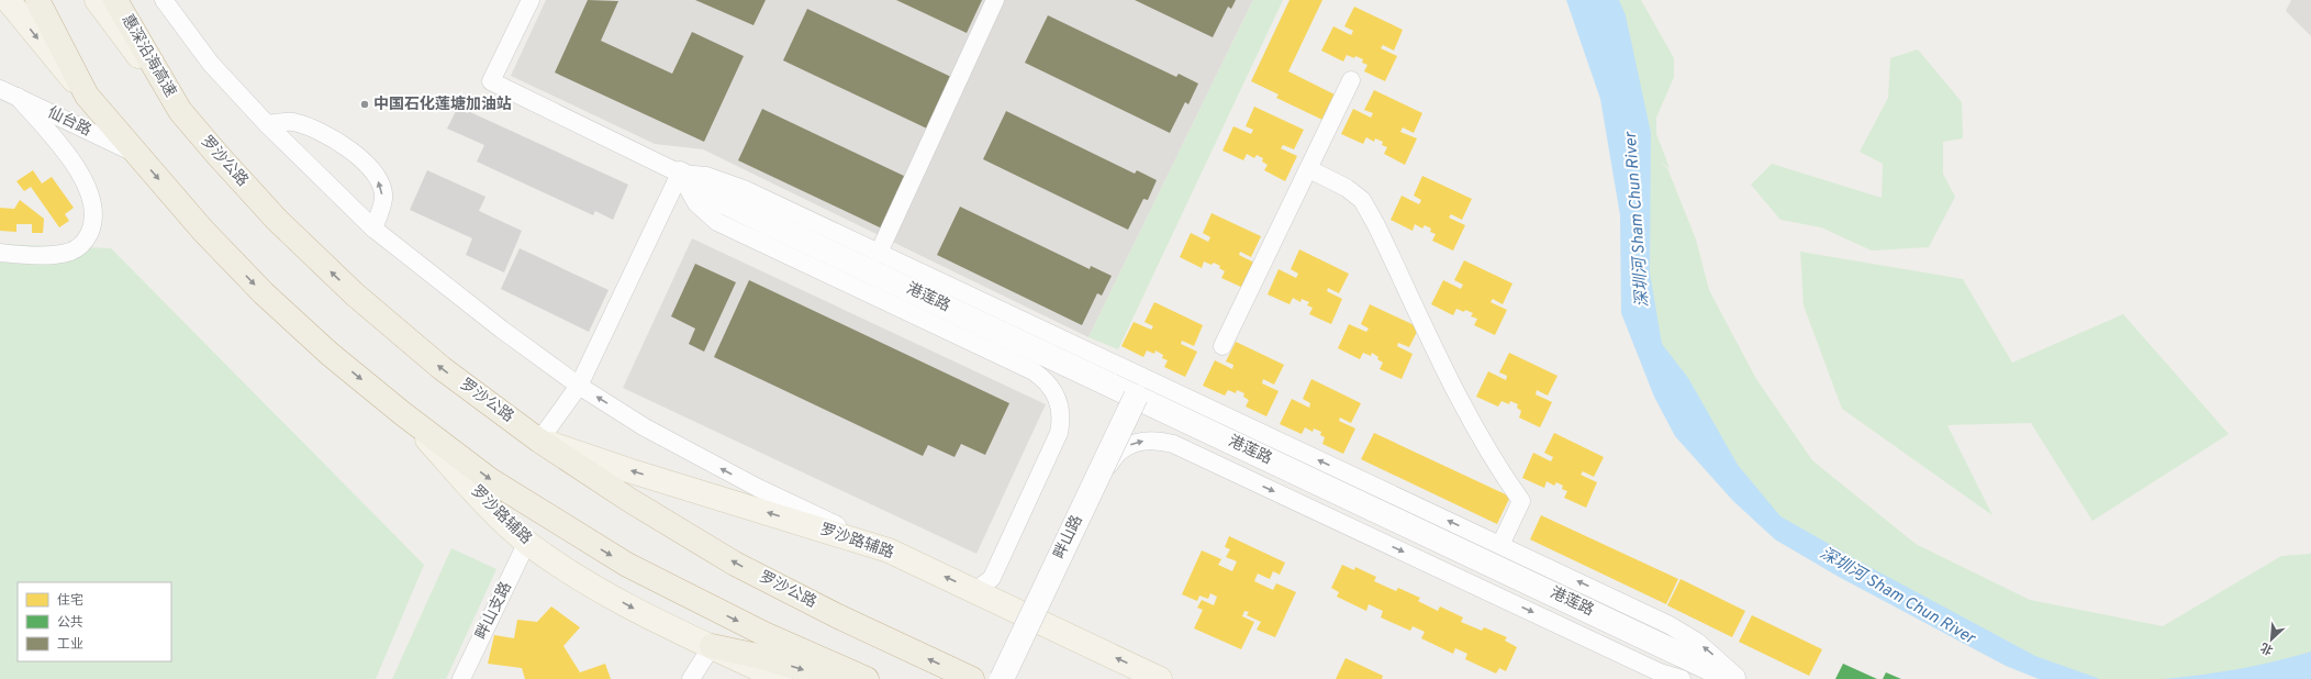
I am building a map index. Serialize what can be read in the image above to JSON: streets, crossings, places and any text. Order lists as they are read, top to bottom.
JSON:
{
  "streets": {
    "highway": ["惠深沿海高速", "罗沙公路"],
    "main road": ["罗沙路辅路"],
    "street": [
      "仙台路",
      "港莲路",
      "畔山路",
      "畔山支路"
    ]
  },
  "crossings": [
    ["惠深沿海高速", "罗沙公路"],
    ["罗沙公路", "罗沙路辅路"],
    ["港莲路", "畔山路"],
    ["罗沙路辅路", "畔山支路"]
  ],
  "one_way": ["罗沙公路"],
  "water": ["深圳河 Sham Chun River"],
  "places": ["中国石化莲塘加油站"],
  "legend": ["住宅", "公共", "工业"],
  "north": "bottom left"
}
